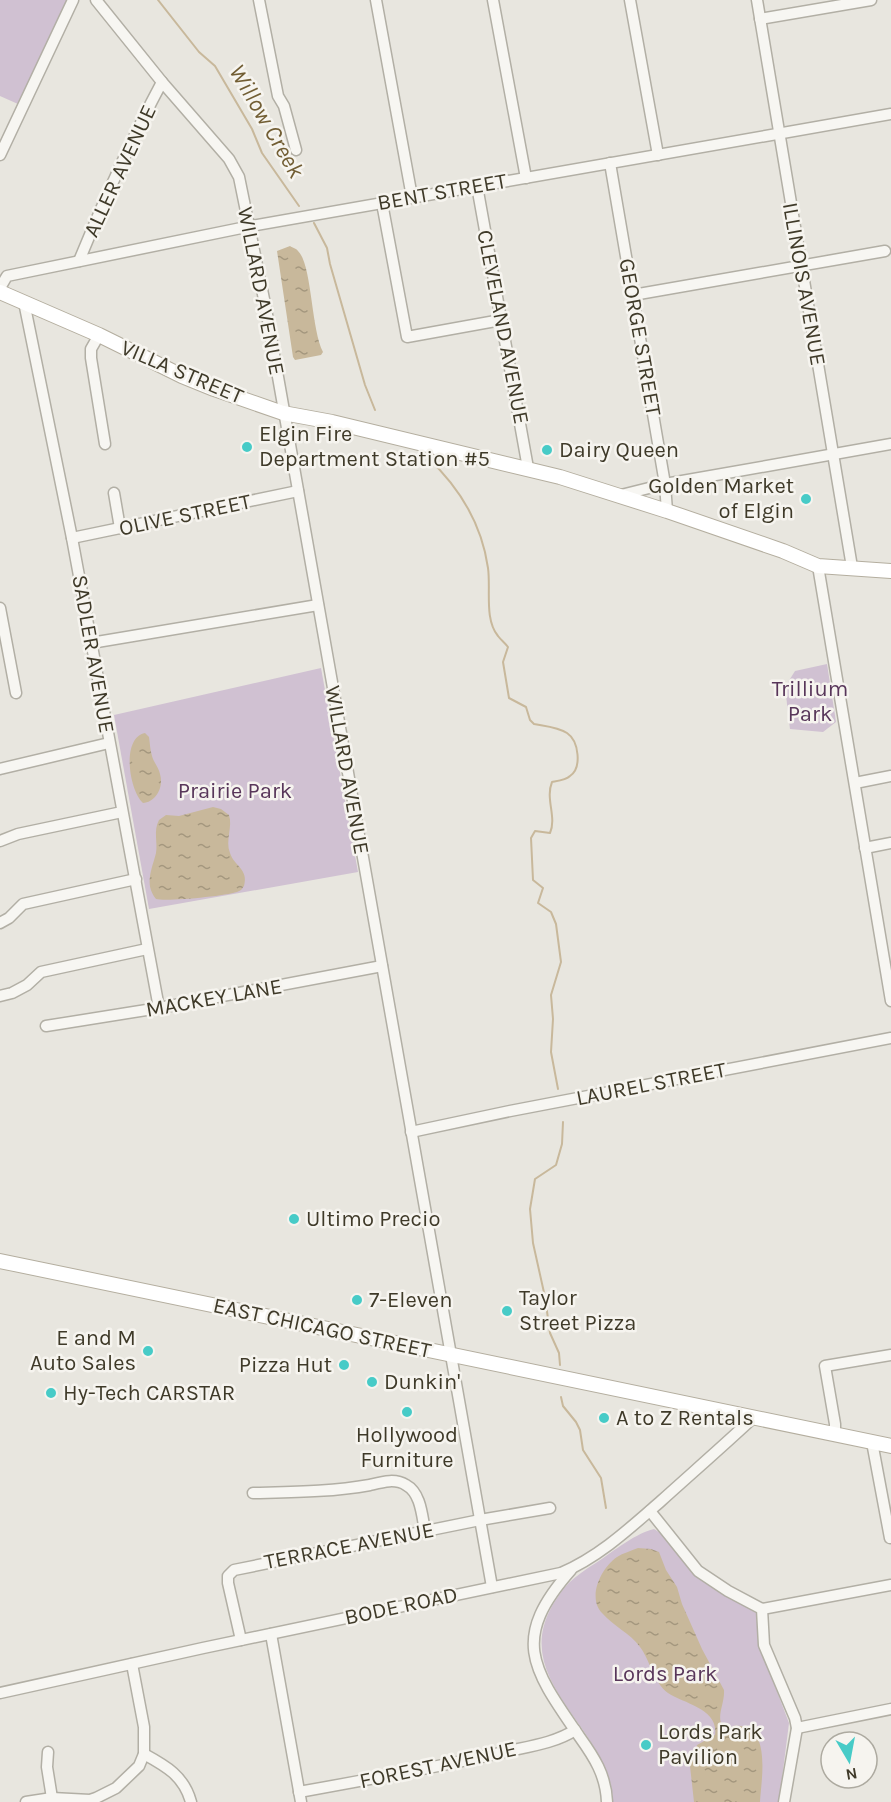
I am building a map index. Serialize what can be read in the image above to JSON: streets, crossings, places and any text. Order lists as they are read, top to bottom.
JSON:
{
  "streets": {
    "main road": ["VILLA STREET", "EAST CHICAGO STREET"],
    "street": [
      "ALLER AVENUE",
      "BENT STREET",
      "ILLINOIS AVENUE",
      "WILLARD AVENUE",
      "CLEVELAND AVENUE",
      "GEORGE STREET",
      "OLIVE STREET",
      "SADLER AVENUE",
      "MACKEY LANE",
      "LAUREL STREET",
      "TERRACE AVENUE",
      "BODE ROAD",
      "FOREST AVENUE"
    ]
  },
  "crossings": [
    ["ALLER AVENUE", "BENT STREET"],
    ["ALLER AVENUE", "WILLARD AVENUE"],
    ["BENT STREET", "ILLINOIS AVENUE"],
    ["BENT STREET", "WILLARD AVENUE"],
    ["BENT STREET", "CLEVELAND AVENUE"],
    ["BENT STREET", "GEORGE STREET"],
    ["BENT STREET", "VILLA STREET"],
    ["ILLINOIS AVENUE", "VILLA STREET"],
    ["WILLARD AVENUE", "VILLA STREET"],
    ["WILLARD AVENUE", "OLIVE STREET"],
    ["WILLARD AVENUE", "MACKEY LANE"],
    ["WILLARD AVENUE", "LAUREL STREET"],
    ["WILLARD AVENUE", "EAST CHICAGO STREET"],
    ["WILLARD AVENUE", "TERRACE AVENUE"],
    ["WILLARD AVENUE", "BODE ROAD"],
    ["CLEVELAND AVENUE", "VILLA STREET"],
    ["GEORGE STREET", "VILLA STREET"],
    ["VILLA STREET", "SADLER AVENUE"],
    ["OLIVE STREET", "SADLER AVENUE"],
    ["SADLER AVENUE", "MACKEY LANE"],
    ["EAST CHICAGO STREET", "BODE ROAD"],
    ["TERRACE AVENUE", "BODE ROAD"]
  ],
  "water": ["Willow Creek"],
  "parks": ["Trillium Park", "Prairie Park", "Lords Park"],
  "places": [
    "Elgin Fire Department Station #5",
    "Dairy Queen",
    "Golden Market of Elgin",
    "Ultimo Precio",
    "7-Eleven",
    "Taylor Street Pizza",
    "E and M Auto Sales",
    "Pizza Hut",
    "Dunkin'",
    "Hy-Tech CARSTAR",
    "Hollywood Furniture",
    "A to Z Rentals",
    "Lords Park Pavilion"
  ],
  "north": "bottom"
}
